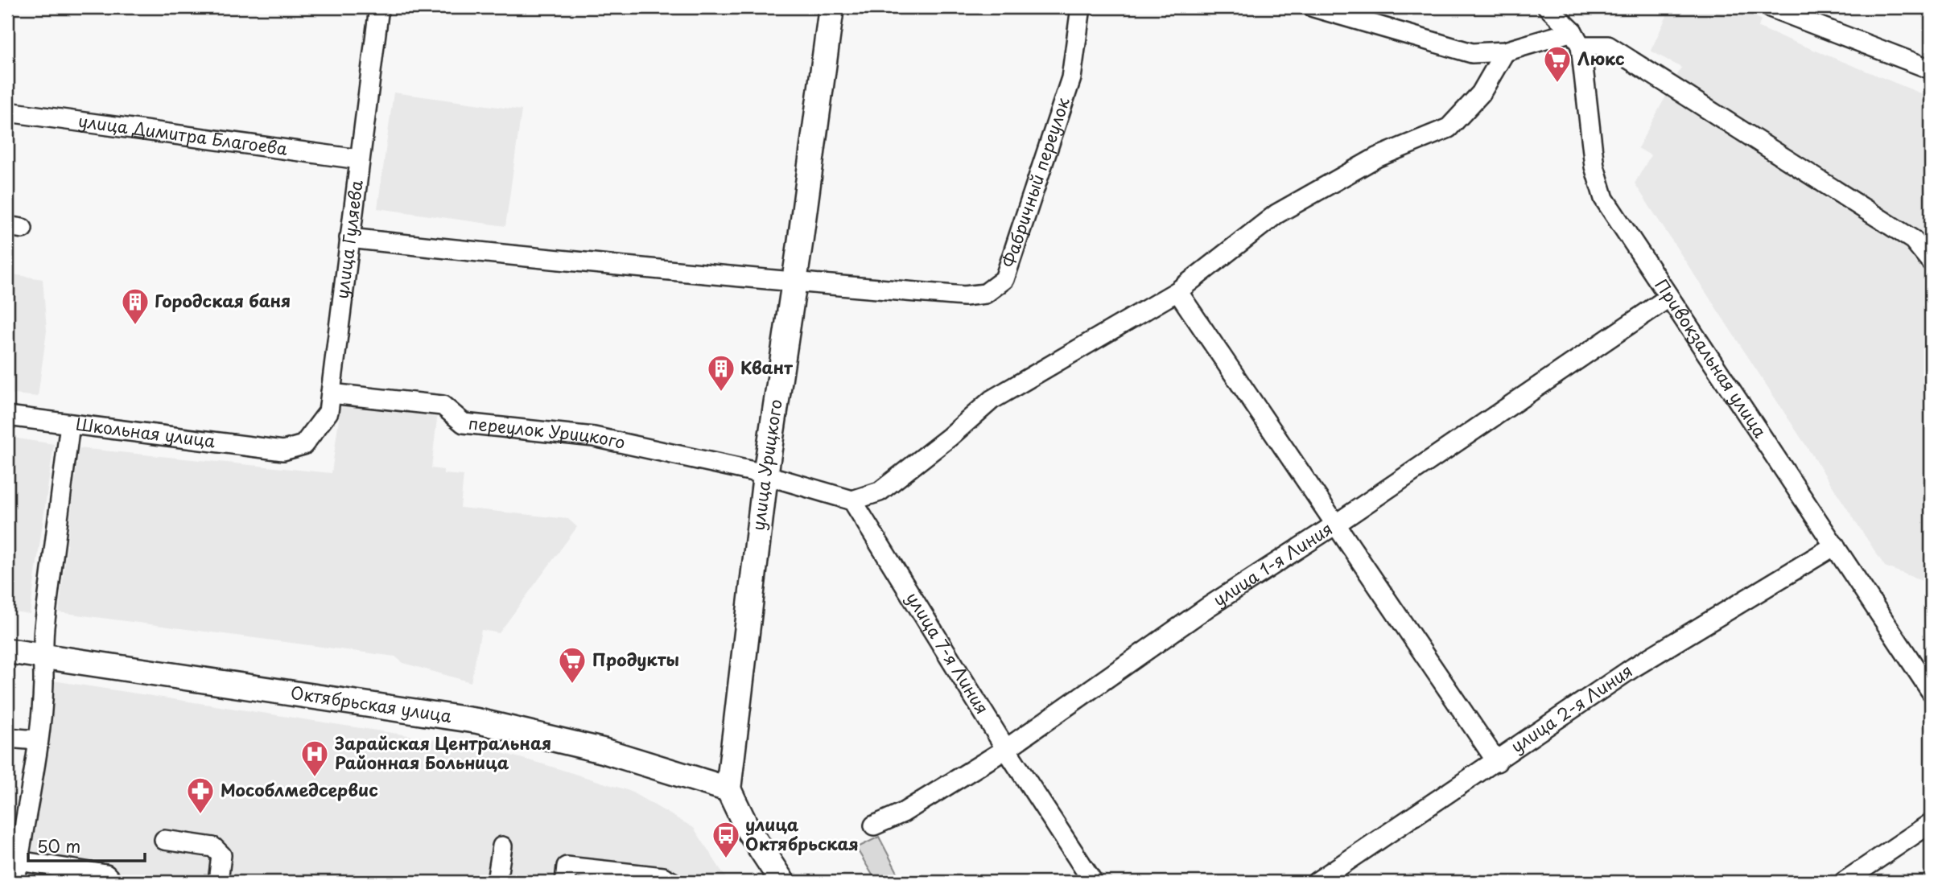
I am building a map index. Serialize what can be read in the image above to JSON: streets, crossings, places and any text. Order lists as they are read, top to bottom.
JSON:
{
  "streets": {
    "main road": ["улица Урицкого", "Октябрьская улица"],
    "street": [
      "улица Димитра Благоева",
      "Фабричный переулок",
      "улица Гуляева",
      "Привокзальная улица",
      "переулок Урицкого",
      "Школьная улица",
      "улица 1-я Линия",
      "улица 7-я Линия",
      "улица 2-я Линия"
    ]
  },
  "crossings": [
    ["улица Димитра Благоева", "улица Гуляева"],
    ["Фабричный переулок", "улица Гуляева"],
    ["Фабричный переулок", "улица Урицкого"],
    ["улица Гуляева", "переулок Урицкого"],
    ["улица Гуляева", "Школьная улица"],
    ["Привокзальная улица", "улица 1-я Линия"],
    ["Привокзальная улица", "улица 2-я Линия"],
    ["переулок Урицкого", "улица Урицкого"],
    ["улица Урицкого", "Октябрьская улица"],
    ["улица 1-я Линия", "улица 7-я Линия"]
  ],
  "places": {
    "supermarket": ["Люкс", "Продукты"],
    "building": ["Городская баня", "Квант"],
    "hospital": ["Зарайская Центральная Районная Больница"],
    "pharmacy": ["Мособлмедсервис"],
    "bus stop": ["улица Октябрьская"]
  },
  "scale_bar": "50 m"
}
